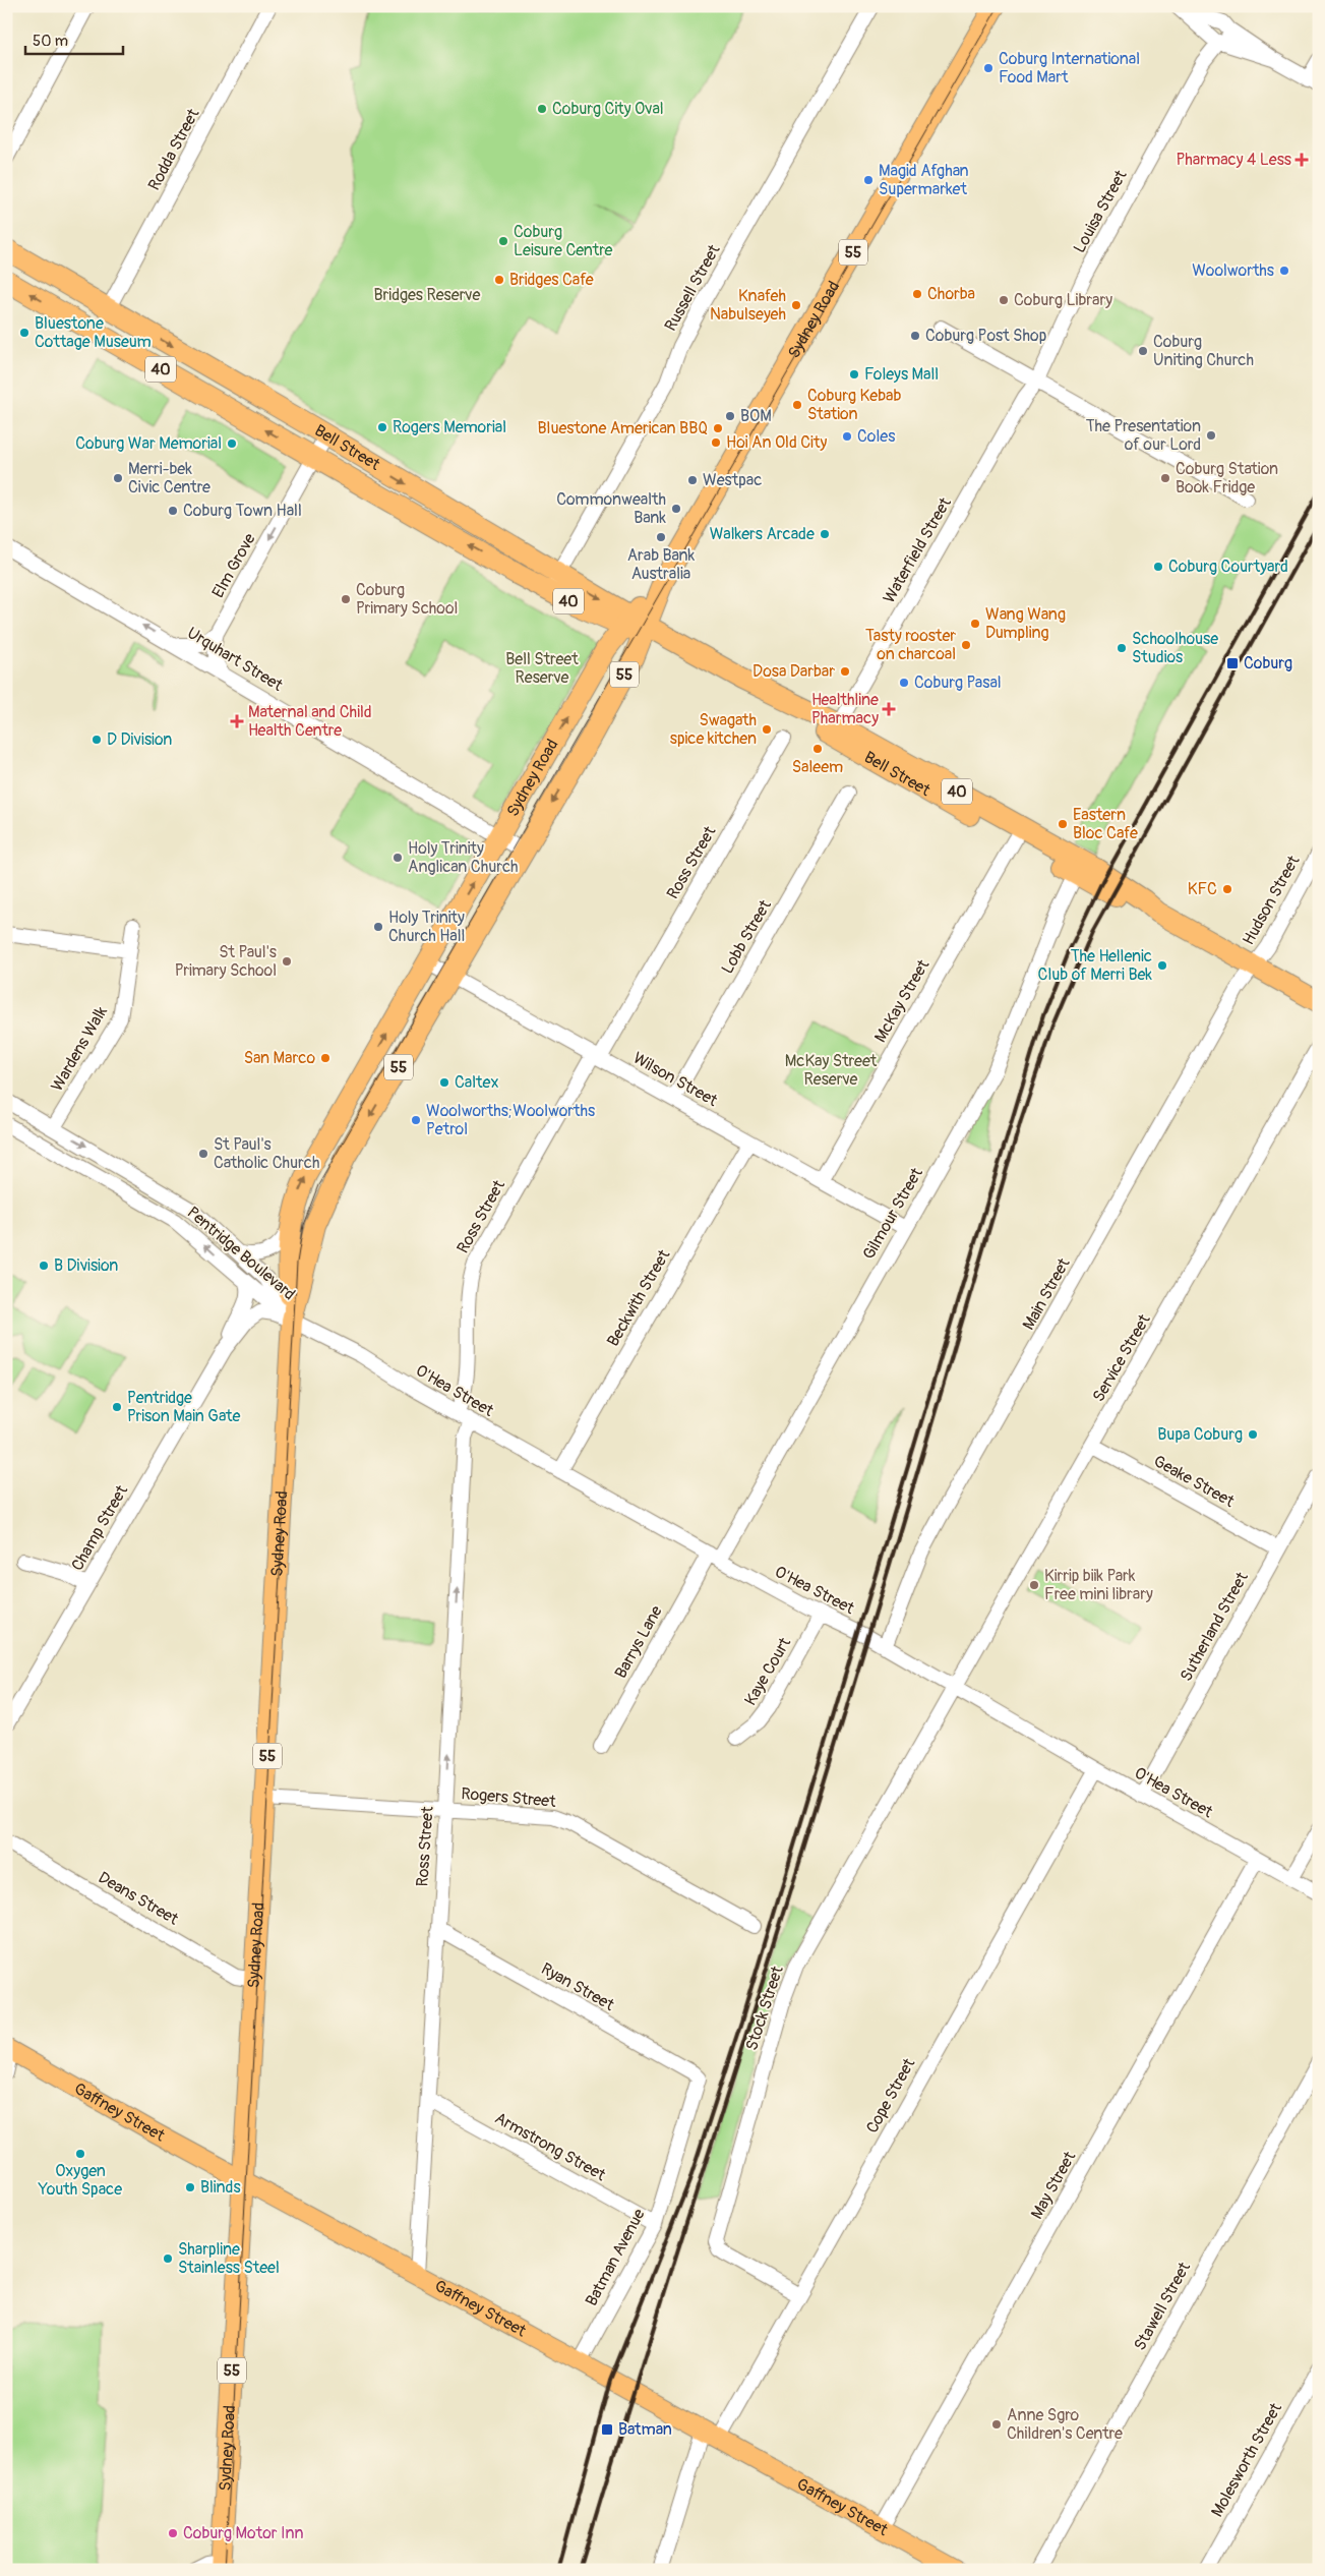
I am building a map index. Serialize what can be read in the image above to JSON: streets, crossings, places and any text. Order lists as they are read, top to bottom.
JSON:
{
  "streets": {
    "highway": [
      "55",
      "Sydney Road",
      "40",
      "Bell Street"
    ],
    "main road": ["Gaffney Street"],
    "street": [
      "Rodda Street",
      "Louisa Street",
      "Russell Street",
      "Waterfield Street",
      "Elm Grove",
      "Urquhart Street",
      "Ross Street",
      "Hudson Street",
      "Lobb Street",
      "McKay Street",
      "Wardens Walk",
      "Wilson Street",
      "Gilmour Street",
      "Pentridge Boulevard",
      "Main Street",
      "Beckwith Street",
      "Service Street",
      "O'Hea Street",
      "Geake Street",
      "Champ Street",
      "Sutherland Street",
      "Barrys Lane",
      "Kaye Court",
      "Rogers Street",
      "Deans Street",
      "Ryan Street",
      "Stock Street",
      "Cope Street",
      "Armstrong Street",
      "May Street",
      "Batman Avenue",
      "Stawell Street",
      "Molesworth Street"
    ]
  },
  "crossings": [
    ["Rodda Street", "Bell Street"],
    ["Louisa Street", "Waterfield Street"],
    ["Russell Street", "Bell Street"],
    ["Sydney Road", "Bell Street"],
    ["Sydney Road", "Urquhart Street"],
    ["Sydney Road", "Wilson Street"],
    ["Sydney Road", "Pentridge Boulevard"],
    ["Sydney Road", "O'Hea Street"],
    ["Sydney Road", "Champ Street"],
    ["Sydney Road", "Rogers Street"],
    ["Sydney Road", "Deans Street"],
    ["Sydney Road", "Gaffney Street"],
    ["Bell Street", "Waterfield Street"],
    ["Bell Street", "Elm Grove"],
    ["Bell Street", "Hudson Street"],
    ["Bell Street", "McKay Street"],
    ["Bell Street", "Gilmour Street"],
    ["Bell Street", "Main Street"],
    ["Elm Grove", "Urquhart Street"],
    ["Ross Street", "Wilson Street"],
    ["Ross Street", "O'Hea Street"],
    ["Ross Street", "Rogers Street"],
    ["Ross Street", "Ryan Street"],
    ["Ross Street", "Gaffney Street"],
    ["Ross Street", "Armstrong Street"],
    ["Hudson Street", "Main Street"],
    ["Lobb Street", "Wilson Street"],
    ["McKay Street", "Wilson Street"],
    ["Wardens Walk", "Pentridge Boulevard"],
    ["Wilson Street", "Gilmour Street"],
    ["Wilson Street", "Beckwith Street"],
    ["Gilmour Street", "O'Hea Street"],
    ["Gilmour Street", "Barrys Lane"],
    ["Pentridge Boulevard", "O'Hea Street"],
    ["Pentridge Boulevard", "Champ Street"],
    ["Main Street", "O'Hea Street"],
    ["Beckwith Street", "O'Hea Street"],
    ["Service Street", "O'Hea Street"],
    ["Service Street", "Geake Street"],
    ["Service Street", "Stock Street"],
    ["O'Hea Street", "Champ Street"],
    ["O'Hea Street", "Sutherland Street"],
    ["O'Hea Street", "Barrys Lane"],
    ["O'Hea Street", "Kaye Court"],
    ["O'Hea Street", "Stock Street"],
    ["O'Hea Street", "Cope Street"],
    ["O'Hea Street", "May Street"],
    ["Geake Street", "Sutherland Street"],
    ["Ryan Street", "Batman Avenue"],
    ["Stock Street", "Cope Street"],
    ["Cope Street", "Gaffney Street"],
    ["Gaffney Street", "May Street"],
    ["Gaffney Street", "Batman Avenue"],
    ["Armstrong Street", "Batman Avenue"]
  ],
  "one_way": ["Elm Grove"],
  "parks": ["Bridges Reserve", "Bell Street Reserve", "McKay Street Reserve"],
  "places": {
    "other": [
      "Coburg International Food Mart",
      "Coburg City Oval",
      "Magid Afghan Supermarket",
      "Coburg Leisure Centre",
      "Woolworths",
      "Bridges Cafe",
      "Chorba",
      "Coburg Library",
      "Knafeh Nabulseyeh",
      "Bluestone Cottage Museum",
      "Coburg Post Shop",
      "Coburg Uniting Church",
      "Foleys Mall",
      "Coburg Kebab Station",
      "BOM",
      "Rogers Memorial",
      "Bluestone American BBQ",
      "The Presentation of our Lord",
      "Coles",
      "Hoi An Old City",
      "Coburg War Memorial",
      "Merri-bek Civic Centre",
      "Coburg Station Book Fridge",
      "Westpac",
      "Commonwealth Bank",
      "Coburg Town Hall",
      "Walkers Arcade",
      "Arab Bank Australia",
      "Coburg Courtyard",
      "Coburg Primary School",
      "Wang Wang Dumpling",
      "Tasty rooster on charcoal",
      "Schoolhouse Studios",
      "Dosa Darbar",
      "Coburg Pasal",
      "Swagath spice kitchen",
      "D Division",
      "Saleem",
      "Eastern Bloc Cafe",
      "Holy Trinity Anglican Church",
      "KFC",
      "Holy Trinity Church Hall",
      "St Paul's Primary School",
      "The Hellenic Club of Merri Bek",
      "San Marco",
      "Caltex",
      "Woolworths;Woolworths Petrol",
      "St Paul's Catholic Church",
      "B Division",
      "Pentridge Prison Main Gate",
      "Bupa Coburg",
      "Kirrip biik Park Free mini library",
      "Oxygen Youth Space",
      "Blinds",
      "Sharpline Stainless Steel",
      "Anne Sgro Children's Centre",
      "Coburg Motor Inn"
    ],
    "health": ["Pharmacy 4 Less", "Healthline Pharmacy", "Maternal and Child Health Centre"],
    "transit": ["Coburg", "Batman"]
  },
  "scale_bar": "50 m"
}
